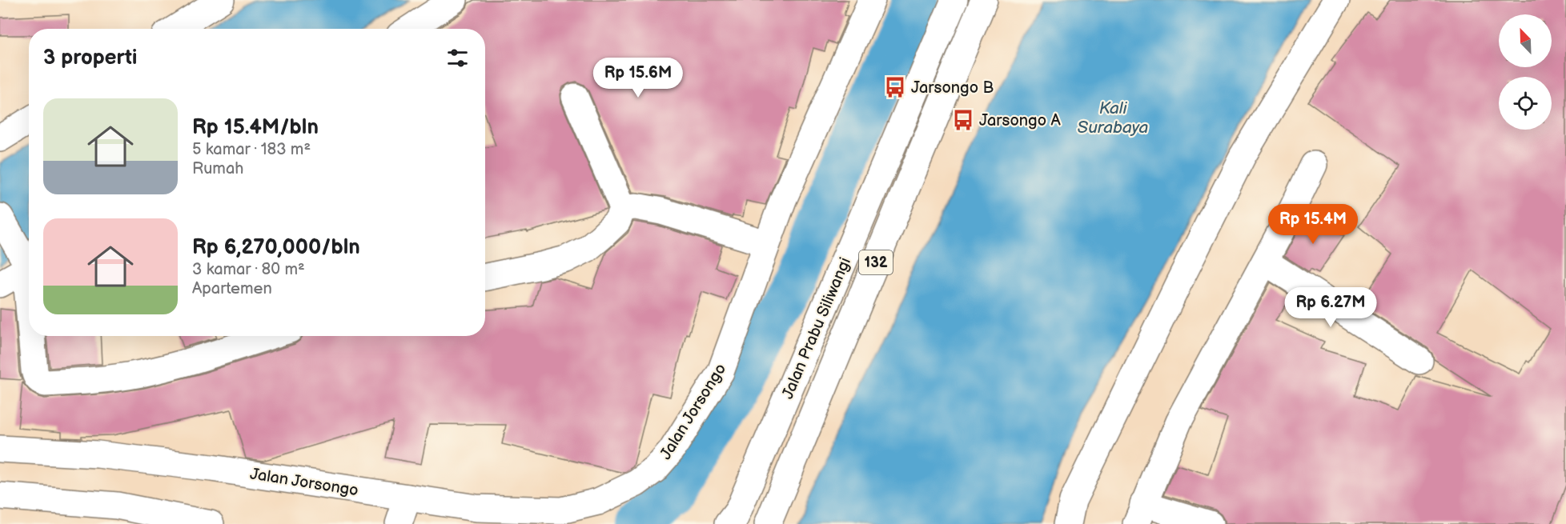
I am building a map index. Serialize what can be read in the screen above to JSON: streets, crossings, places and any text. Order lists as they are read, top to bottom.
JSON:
{
  "streets": {
    "main road": ["132", "Jalan Prabu Siliwangi", "Jalan Jorsongo"]
  },
  "water": ["Kali Surabaya"],
  "places": {
    "bus stop": ["Jarsongo B", "Jarsongo A"]
  },
  "north": "top left",
  "page": {
    "heading": "3 properti",
    "price": ["Rp 15.6M", "Rp 15.4M", "Rp 6.27M"],
    "list": [
      {
        "name": "Rp 15.4M/bln",
        "note": "5 kamar · 183 m² · Rumah"
      },
      {
        "name": "Rp 6,270,000/bln",
        "note": "3 kamar · 80 m² · Apartemen"
      }
    ]
  }
}
